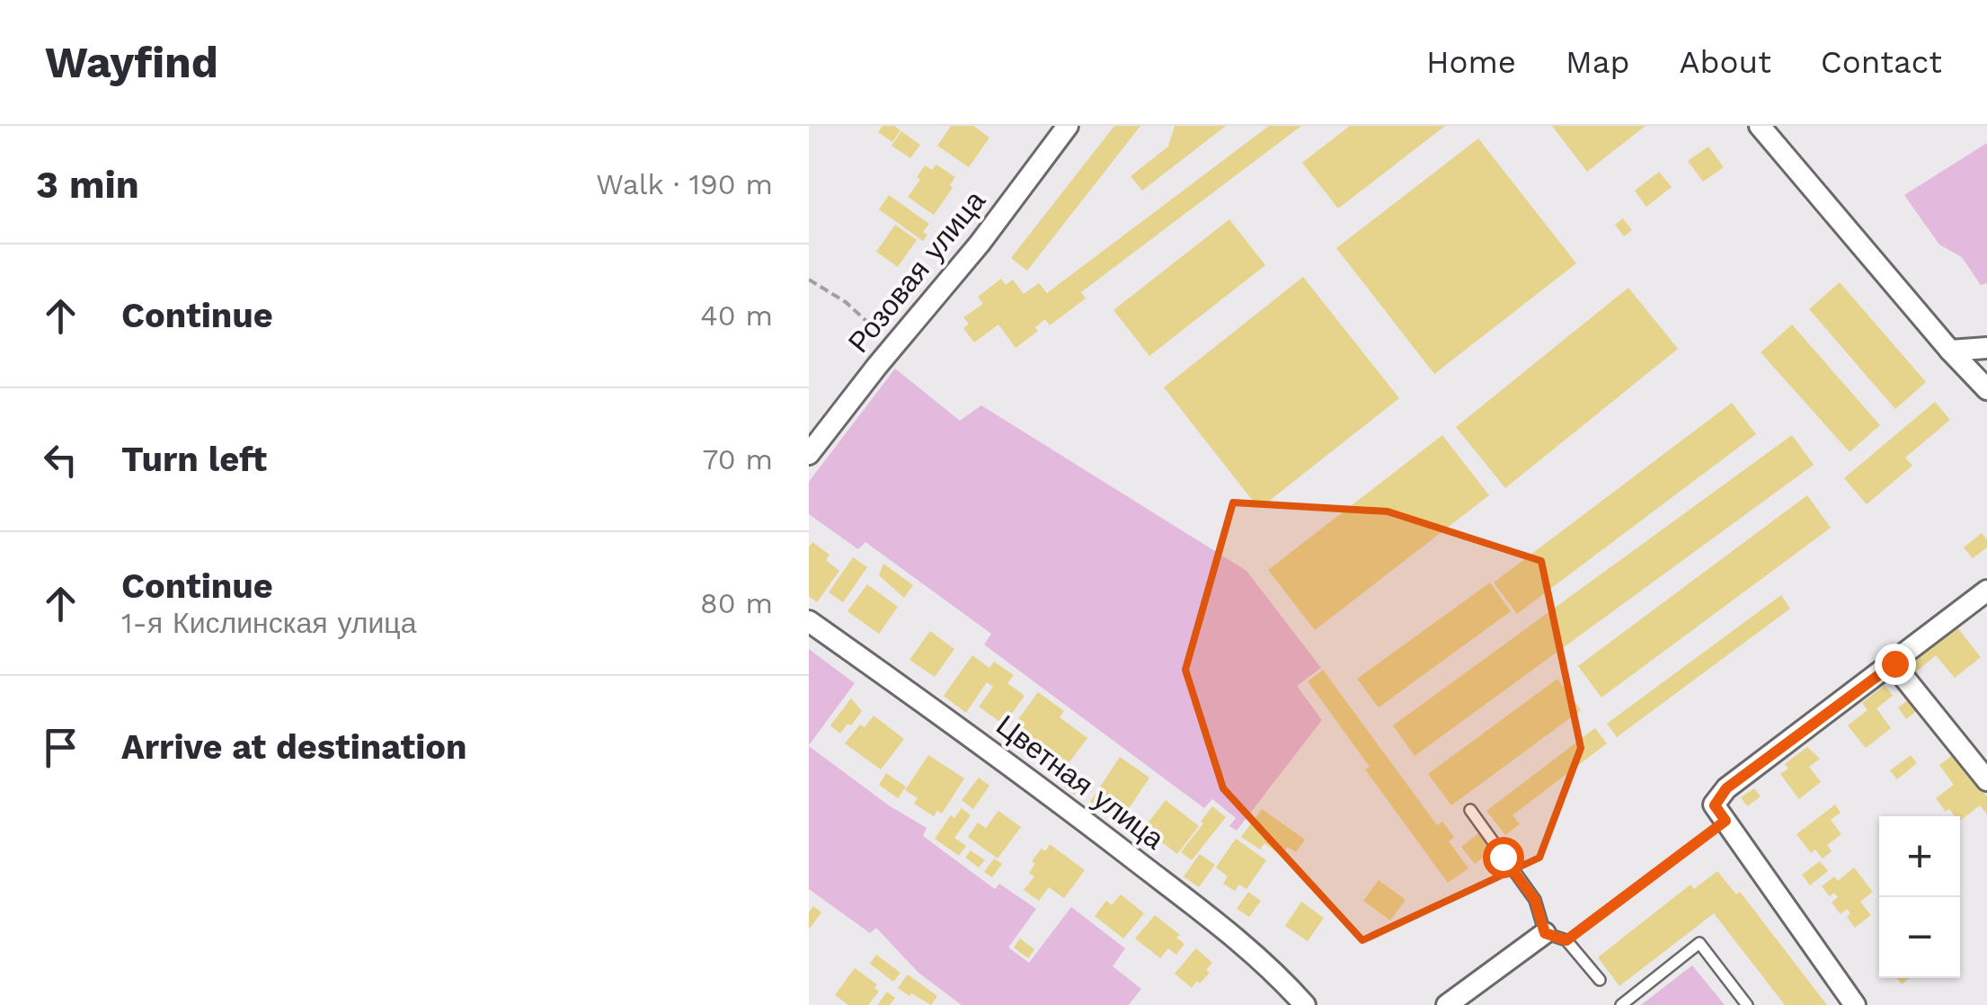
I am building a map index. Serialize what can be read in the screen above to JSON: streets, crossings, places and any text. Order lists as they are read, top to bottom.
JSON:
{
  "streets": {
    "street": ["Розовая улица", "Цветная улица"]
  },
  "page": {
    "header": "Wayfind",
    "nav": [
      "Home",
      "Map",
      "About",
      "Contact"
    ],
    "heading": ["3 min", "Walk · 190 m"],
    "list": [
      ["Continue", "40 m"],
      ["Turn left", "70 m"],
      ["Continue", "1-я Кислинская улица", "80 m"],
      "Arrive at destination"
    ],
    "map_buttons": ["+", "−"]
  }
}
